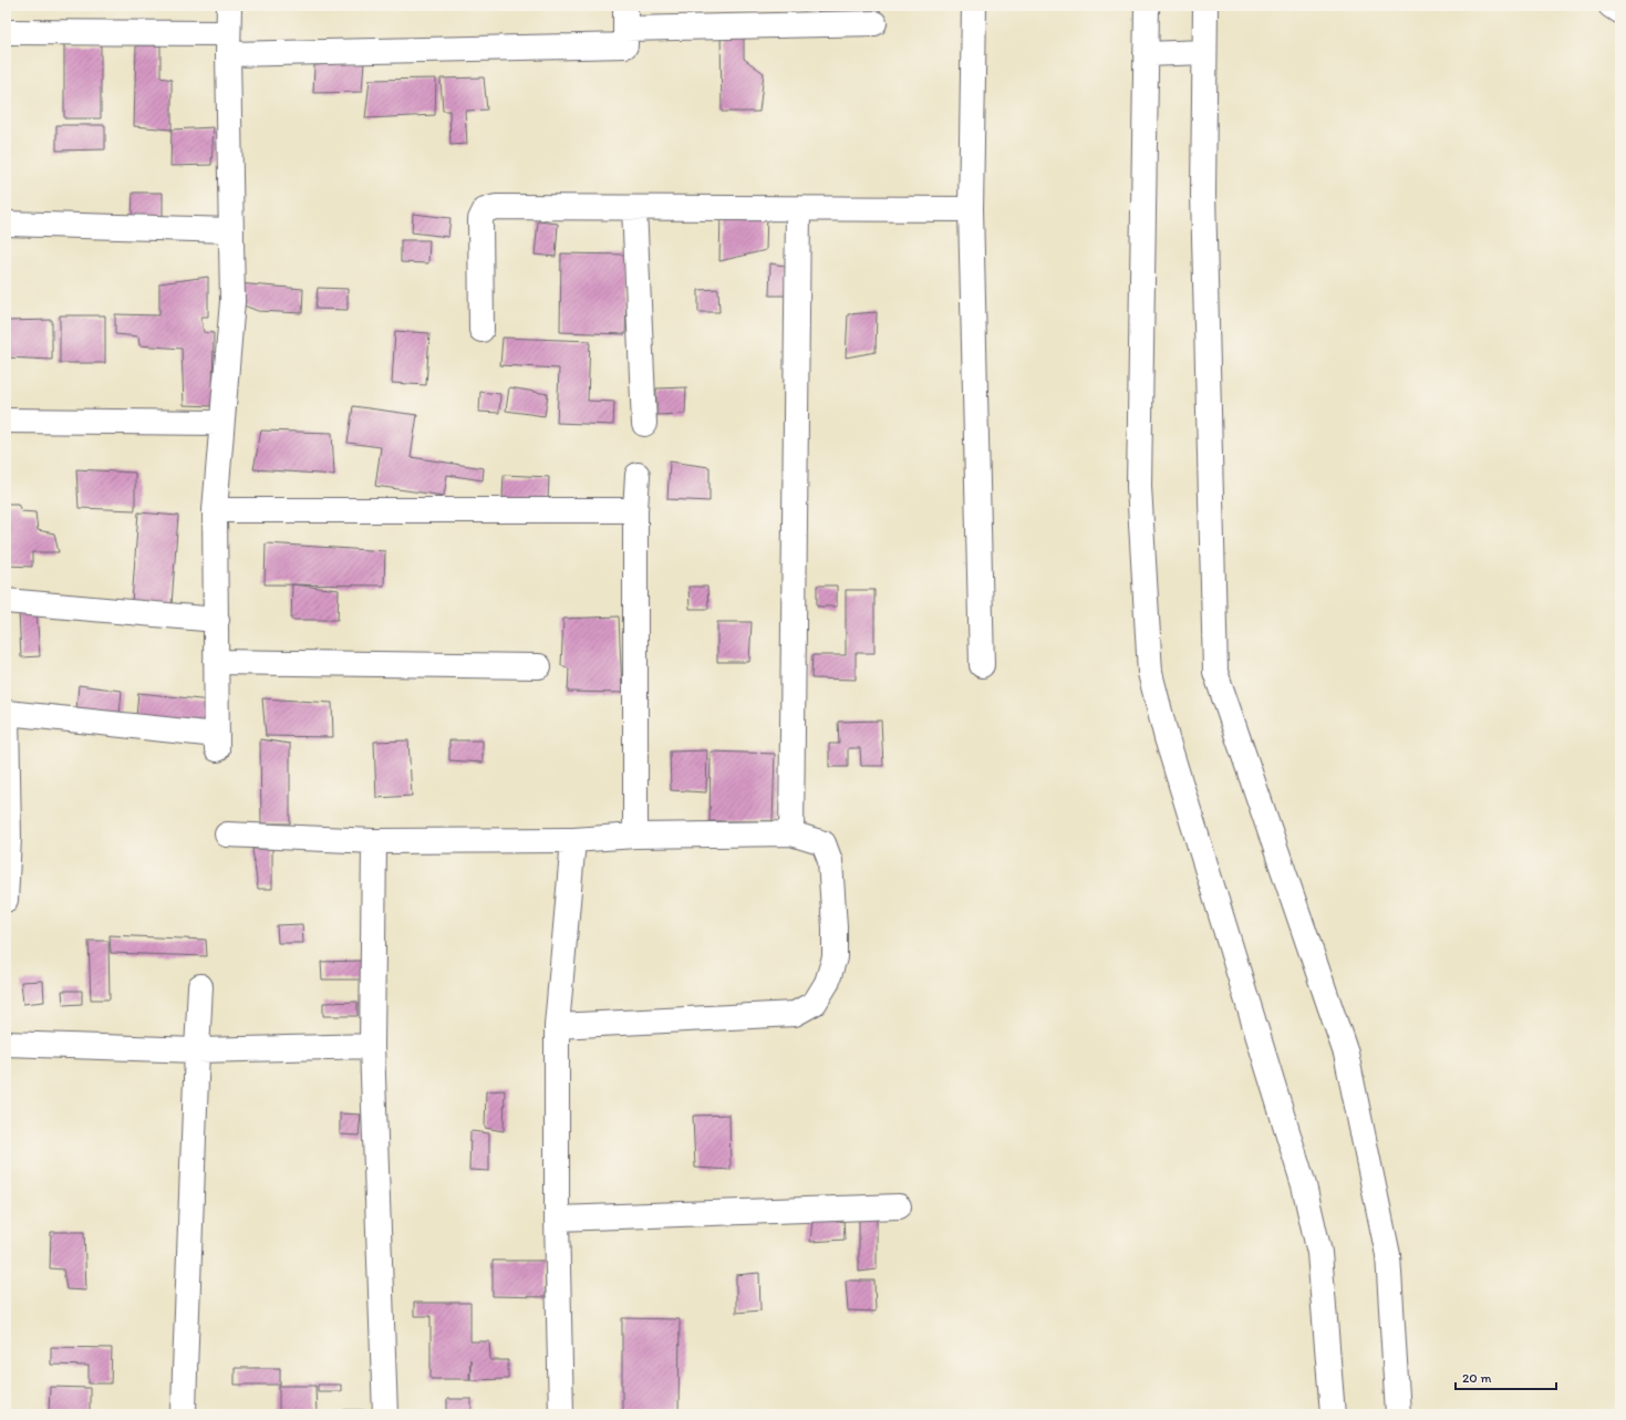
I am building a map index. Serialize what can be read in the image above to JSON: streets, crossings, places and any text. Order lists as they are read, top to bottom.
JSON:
{
  "scale_bar": "20 m"
}
